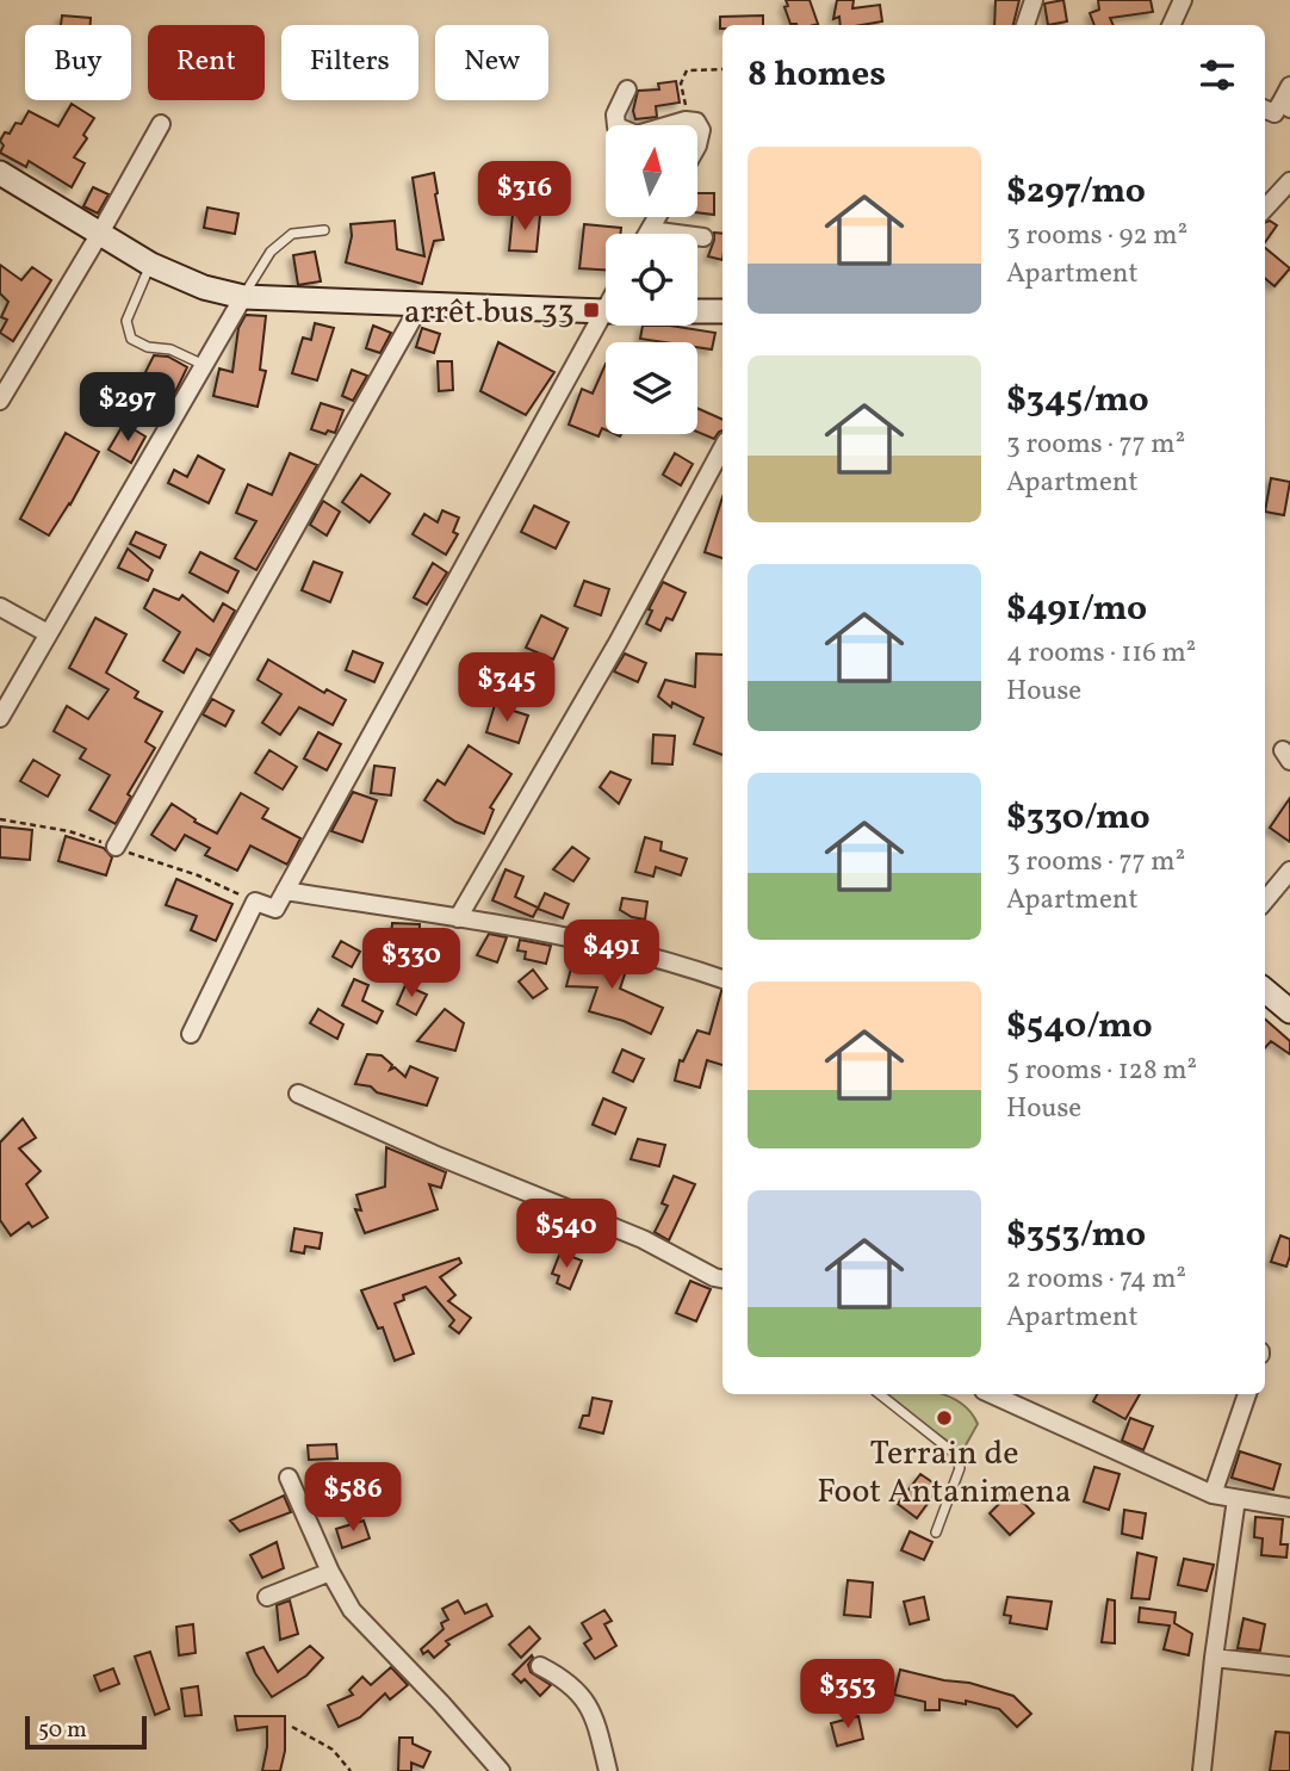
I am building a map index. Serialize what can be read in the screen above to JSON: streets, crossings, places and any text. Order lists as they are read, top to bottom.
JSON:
{
  "places": {
    "transit": ["arrêt bus 33"],
    "other": ["Terrain de Foot Antanimena"]
  },
  "scale_bar": "50 m",
  "north": "top",
  "page": {
    "chip": [
      "Buy",
      "Rent",
      "Filters",
      "New"
    ],
    "heading": "8 homes",
    "list": [
      {
        "name": "$297/mo",
        "note": "3 rooms · 92 m² · Apartment"
      },
      {
        "name": "$345/mo",
        "note": "3 rooms · 77 m² · Apartment"
      },
      {
        "name": "$491/mo",
        "note": "4 rooms · 116 m² · House"
      },
      {
        "name": "$330/mo",
        "note": "3 rooms · 77 m² · Apartment"
      },
      {
        "name": "$540/mo",
        "note": "5 rooms · 128 m² · House"
      },
      {
        "name": "$353/mo",
        "note": "2 rooms · 74 m² · Apartment"
      }
    ],
    "price": [
      "$316",
      "$297",
      "$345",
      "$491",
      "$330",
      "$540",
      "$586",
      "$353"
    ],
    "scale": "50 m"
  }
}
